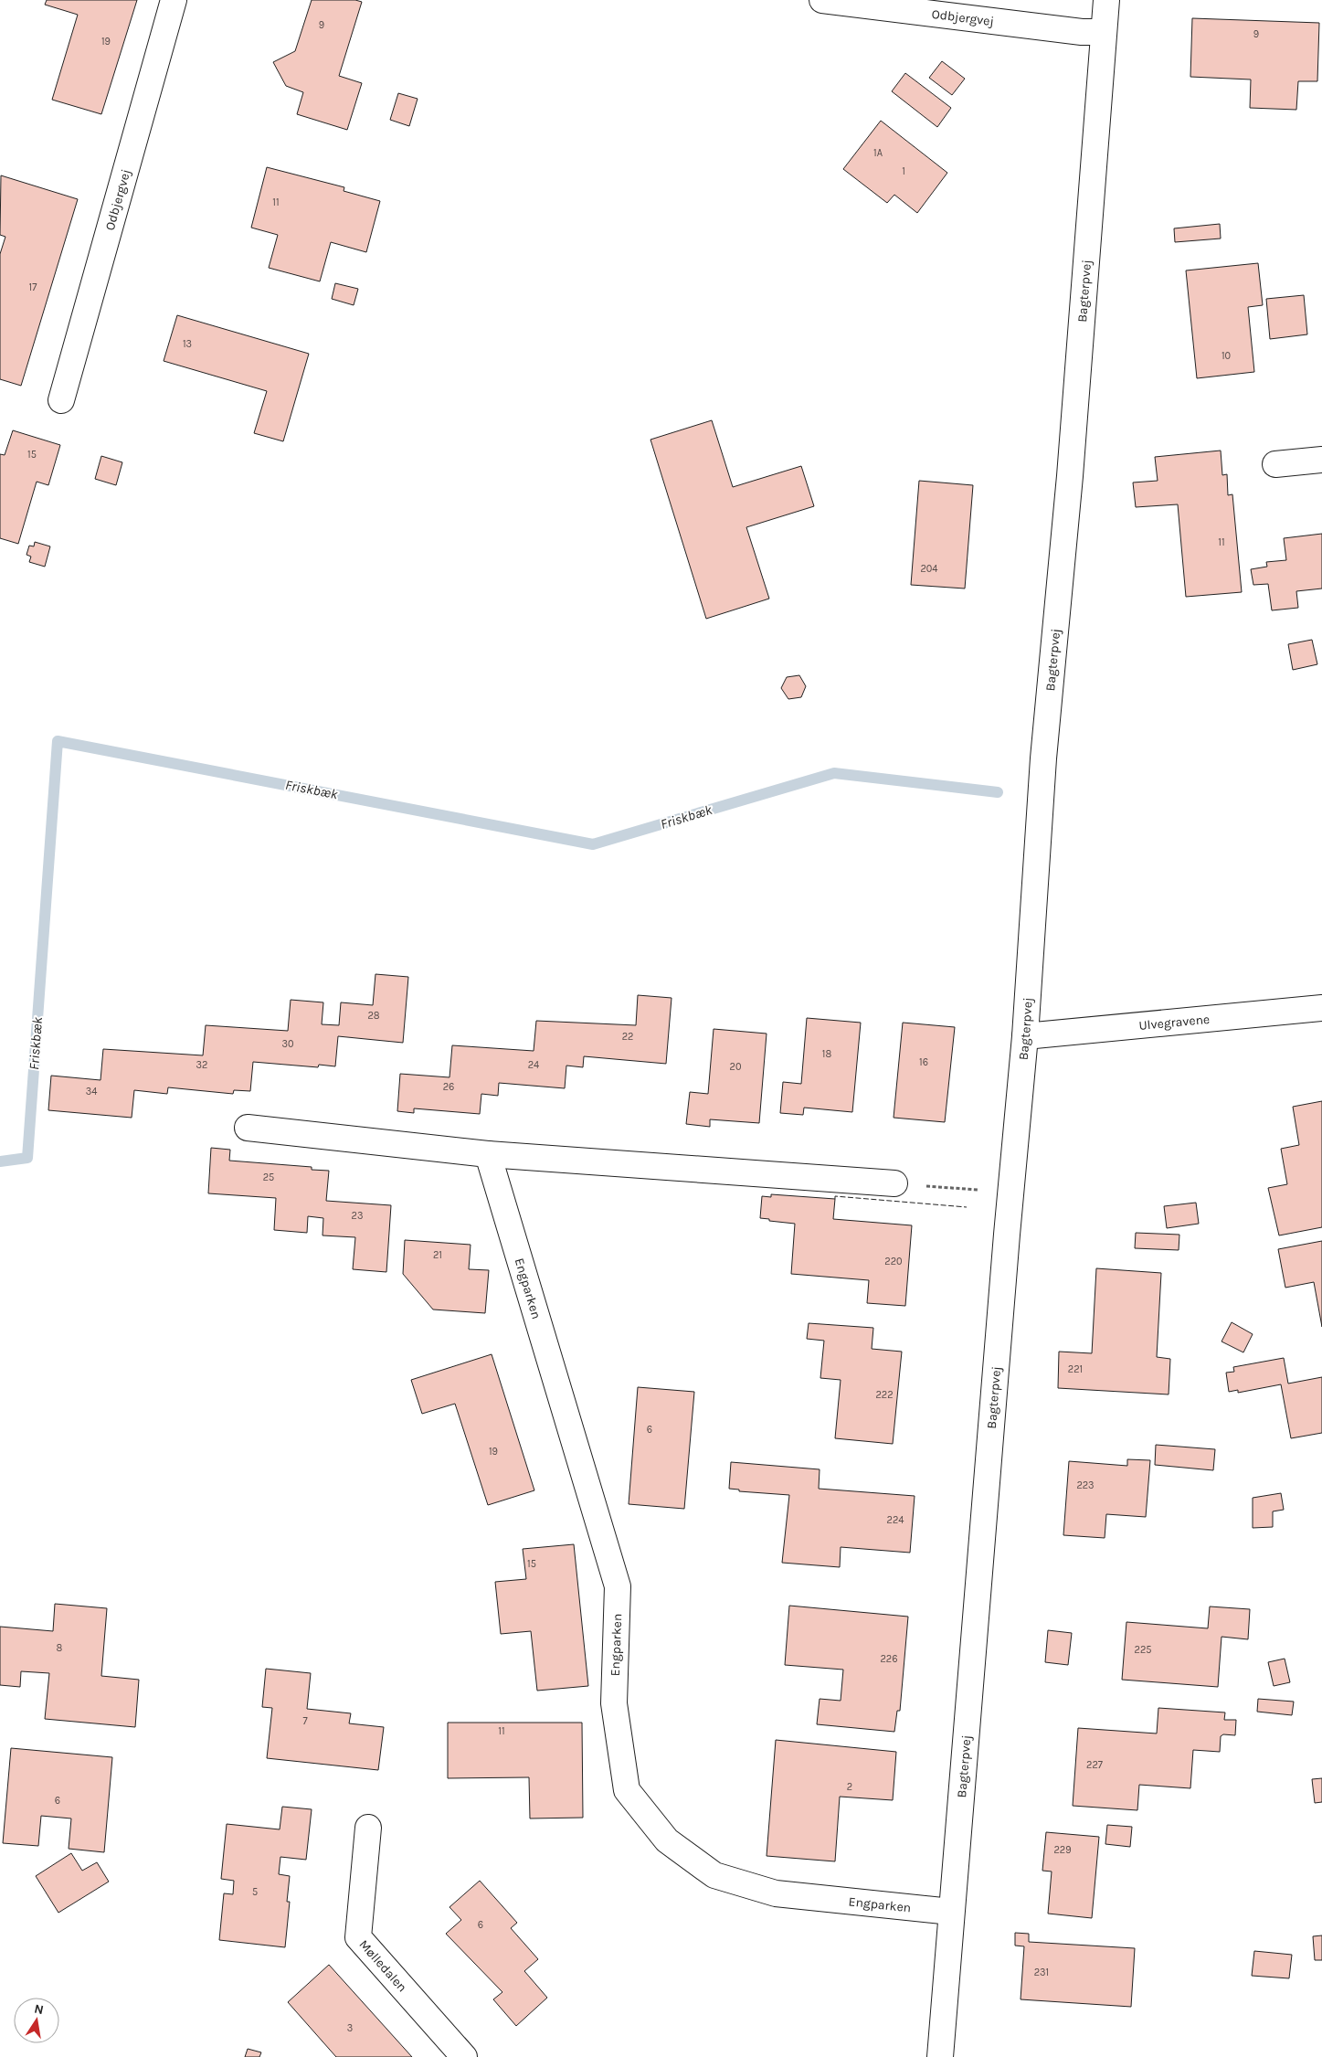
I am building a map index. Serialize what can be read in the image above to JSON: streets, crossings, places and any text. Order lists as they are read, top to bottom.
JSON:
{
  "streets": {
    "street": [
      "Odbjergvej",
      "Bagterpvej",
      "Ulvegravene",
      "Engparken",
      "Mølledalen"
    ]
  },
  "crossings": [
    ["Odbjergvej", "Bagterpvej"],
    ["Bagterpvej", "Ulvegravene"],
    ["Bagterpvej", "Engparken"]
  ],
  "water": ["Friskbæk"],
  "house_numbers": [
    "9",
    "9",
    "19",
    "1A",
    "1",
    "11",
    "17",
    "13",
    "10",
    "15",
    "11",
    "204",
    "28",
    "22",
    "30",
    "18",
    "16",
    "32",
    "24",
    "20",
    "26",
    "34",
    "25",
    "23",
    "21",
    "220",
    "221",
    "222",
    "6",
    "19",
    "223",
    "224",
    "15",
    "8",
    "225",
    "226",
    "7",
    "11",
    "227",
    "2",
    "6",
    "229",
    "5",
    "6",
    "231",
    "3"
  ],
  "north": "top"
}
